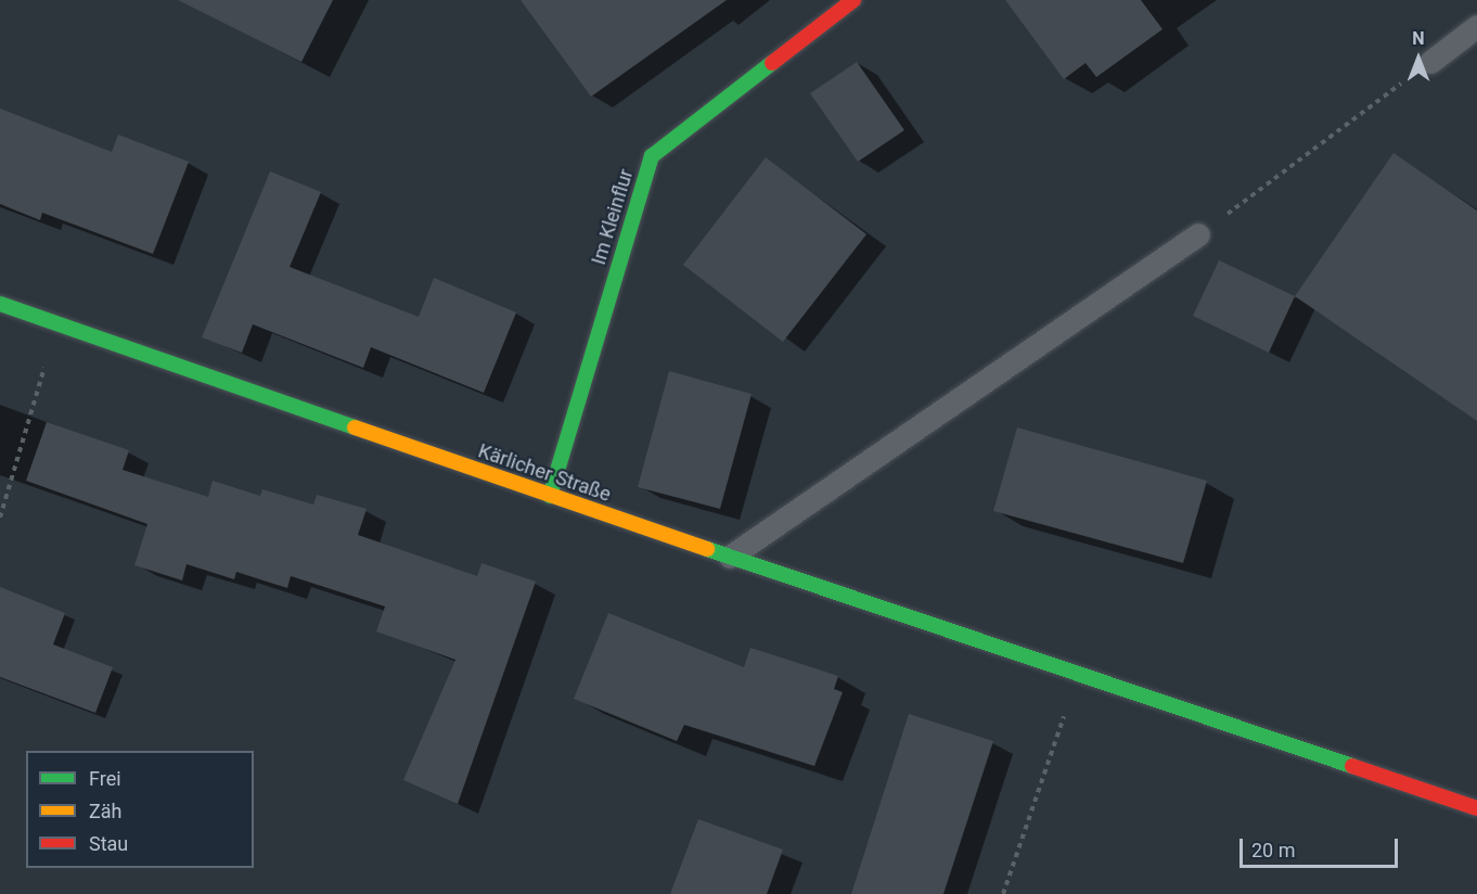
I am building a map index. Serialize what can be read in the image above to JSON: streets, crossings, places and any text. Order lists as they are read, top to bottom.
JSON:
{
  "streets": {
    "street": ["Im Kleinflur", "Kärlicher Straße"]
  },
  "crossings": [
    ["Im Kleinflur", "Kärlicher Straße"]
  ],
  "legend": ["Frei", "Zäh", "Stau"],
  "scale_bar": "20 m",
  "north": "top"
}
